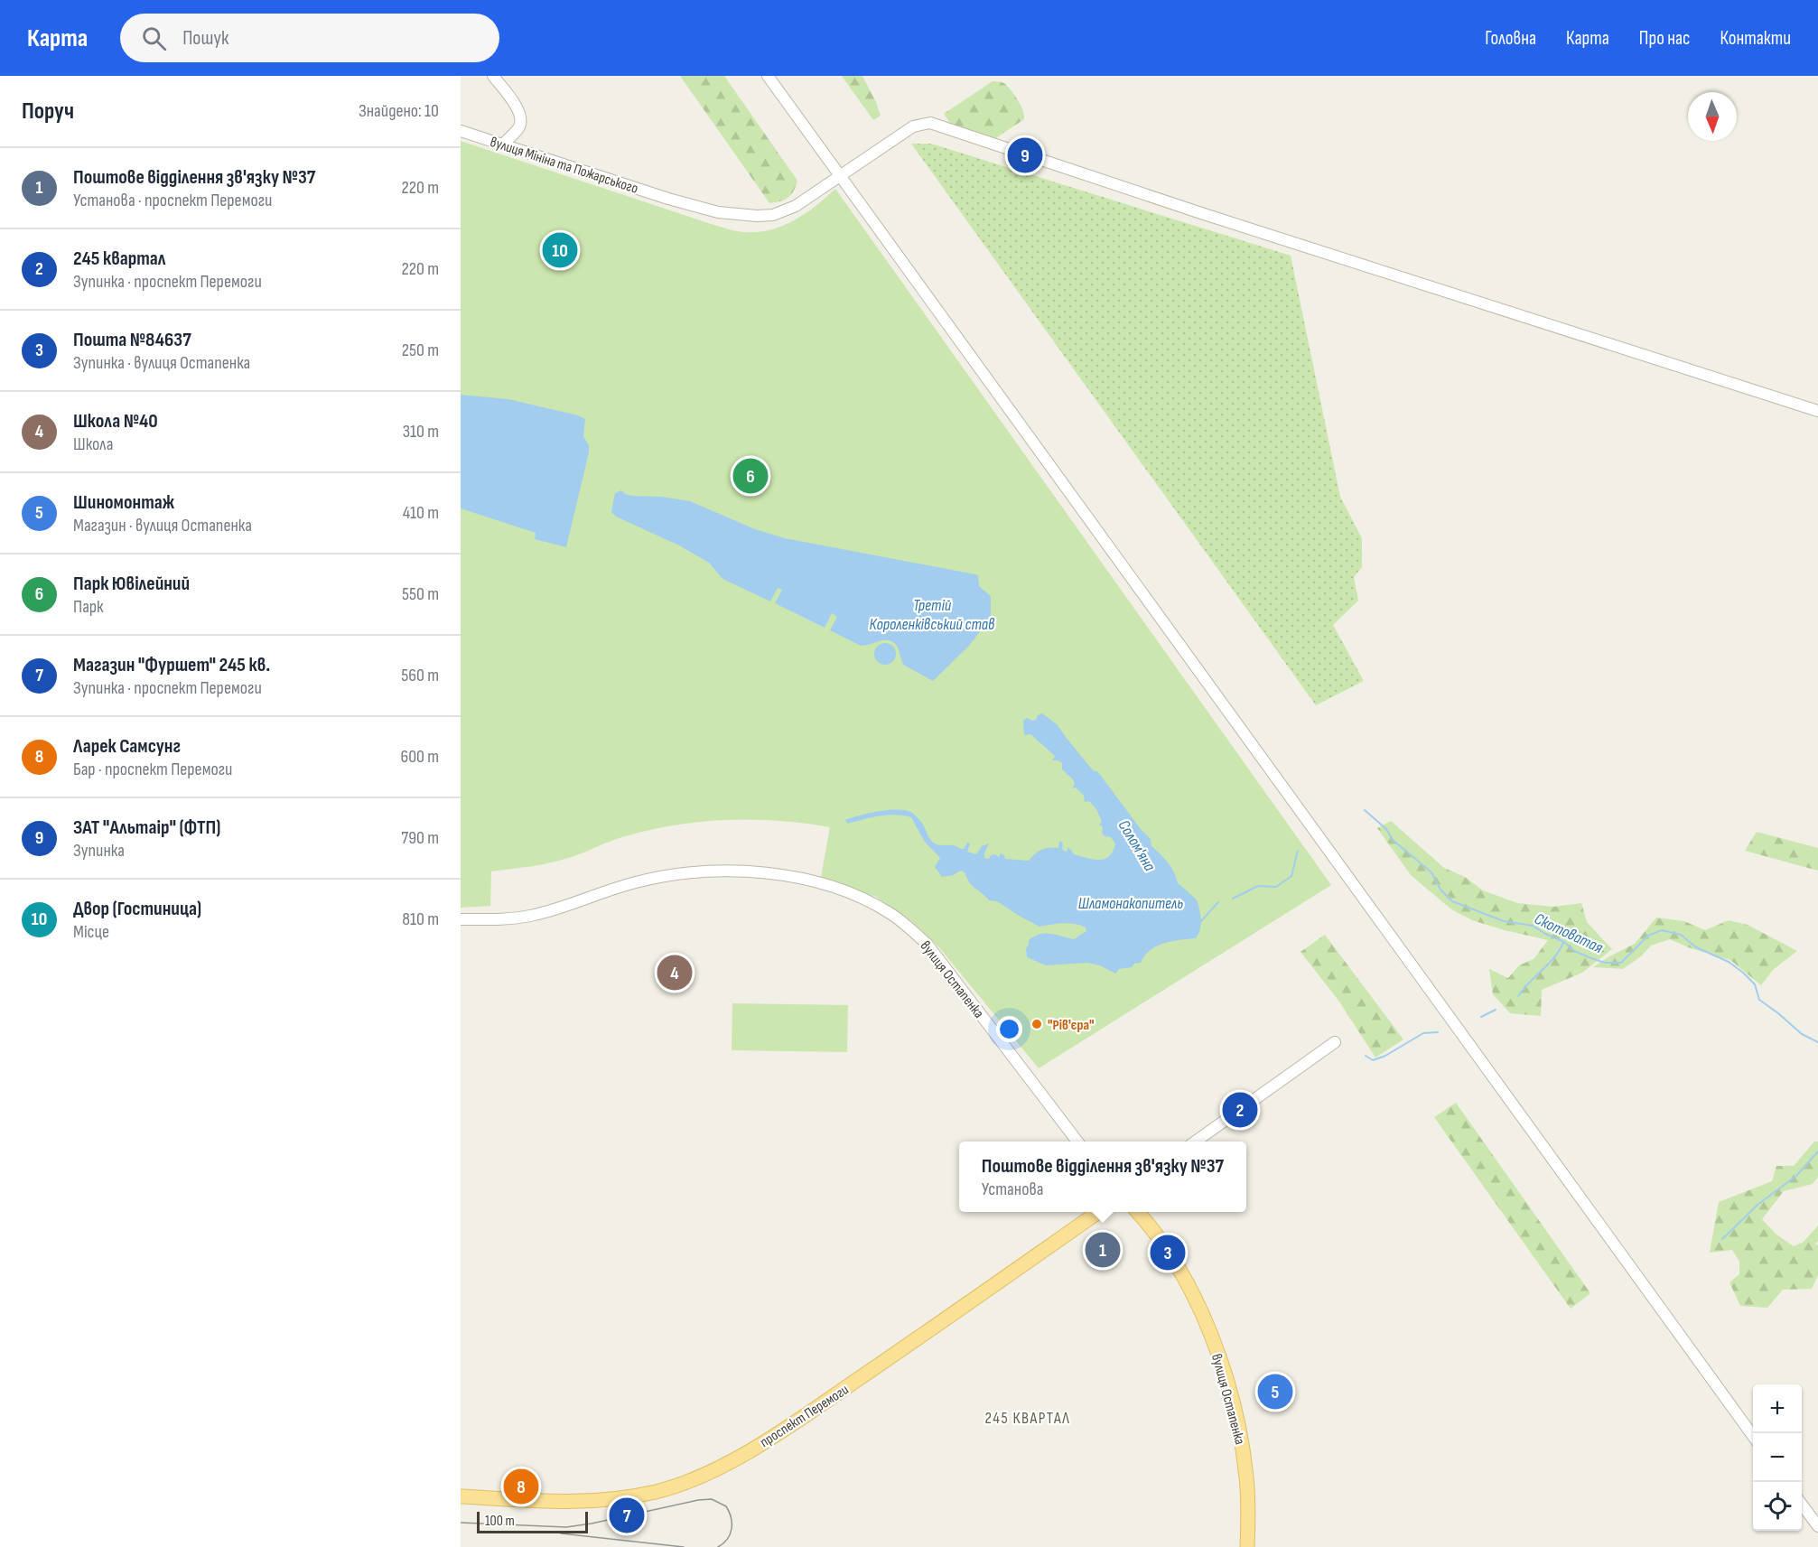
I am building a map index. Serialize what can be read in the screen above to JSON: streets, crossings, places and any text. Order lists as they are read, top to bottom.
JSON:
{
  "streets": {
    "main road": ["вулиця Остапенка", "проспект Перемоги"],
    "street": ["вулиця Мініна та Пожарського"]
  },
  "districts": ["245 КВАРТАЛ"],
  "water": [
    "Третій Короленківський став",
    "Солом'яна",
    "Шламонакопитель",
    "Скотоватая"
  ],
  "places": ["\"Рів'єра\""],
  "scale_bar": "100 m",
  "north": "bottom",
  "page": {
    "header": "Карта",
    "search": "Пошук",
    "nav": [
      "Головна",
      "Карта",
      "Про нас",
      "Контакти"
    ],
    "heading": ["Поруч", "Знайдено: 10"],
    "pins": [
      "9",
      "10",
      "6",
      "4",
      "2",
      "1",
      "3",
      "5",
      "8",
      "7"
    ],
    "list": [
      {
        "mark": "1",
        "name": "Поштове відділення зв'язку №37",
        "note": "Установа · проспект Перемоги",
        "value": "220 m"
      },
      {
        "mark": "2",
        "name": "245 квартал",
        "note": "Зупинка · проспект Перемоги",
        "value": "220 m"
      },
      {
        "mark": "3",
        "name": "Пошта №84637",
        "note": "Зупинка · вулиця Остапенка",
        "value": "250 m"
      },
      {
        "mark": "4",
        "name": "Школа №40",
        "note": "Школа",
        "value": "310 m"
      },
      {
        "mark": "5",
        "name": "Шиномонтаж",
        "note": "Магазин · вулиця Остапенка",
        "value": "410 m"
      },
      {
        "mark": "6",
        "name": "Парк Ювілейний",
        "note": "Парк",
        "value": "550 m"
      },
      {
        "mark": "7",
        "name": "Магазин \"Фуршет\" 245 кв.",
        "note": "Зупинка · проспект Перемоги",
        "value": "560 m"
      },
      {
        "mark": "8",
        "name": "Ларек Самсунг",
        "note": "Бар · проспект Перемоги",
        "value": "600 m"
      },
      {
        "mark": "9",
        "name": "ЗАТ \"Альтаір\" (ФТП)",
        "note": "Зупинка",
        "value": "790 m"
      },
      {
        "mark": "10",
        "name": "Двор (Гостиница)",
        "note": "Місце",
        "value": "810 m"
      }
    ],
    "popup": ["Поштове відділення зв'язку №37", "Установа"],
    "map_buttons": ["+", "−"],
    "scale": "100 m"
  }
}
